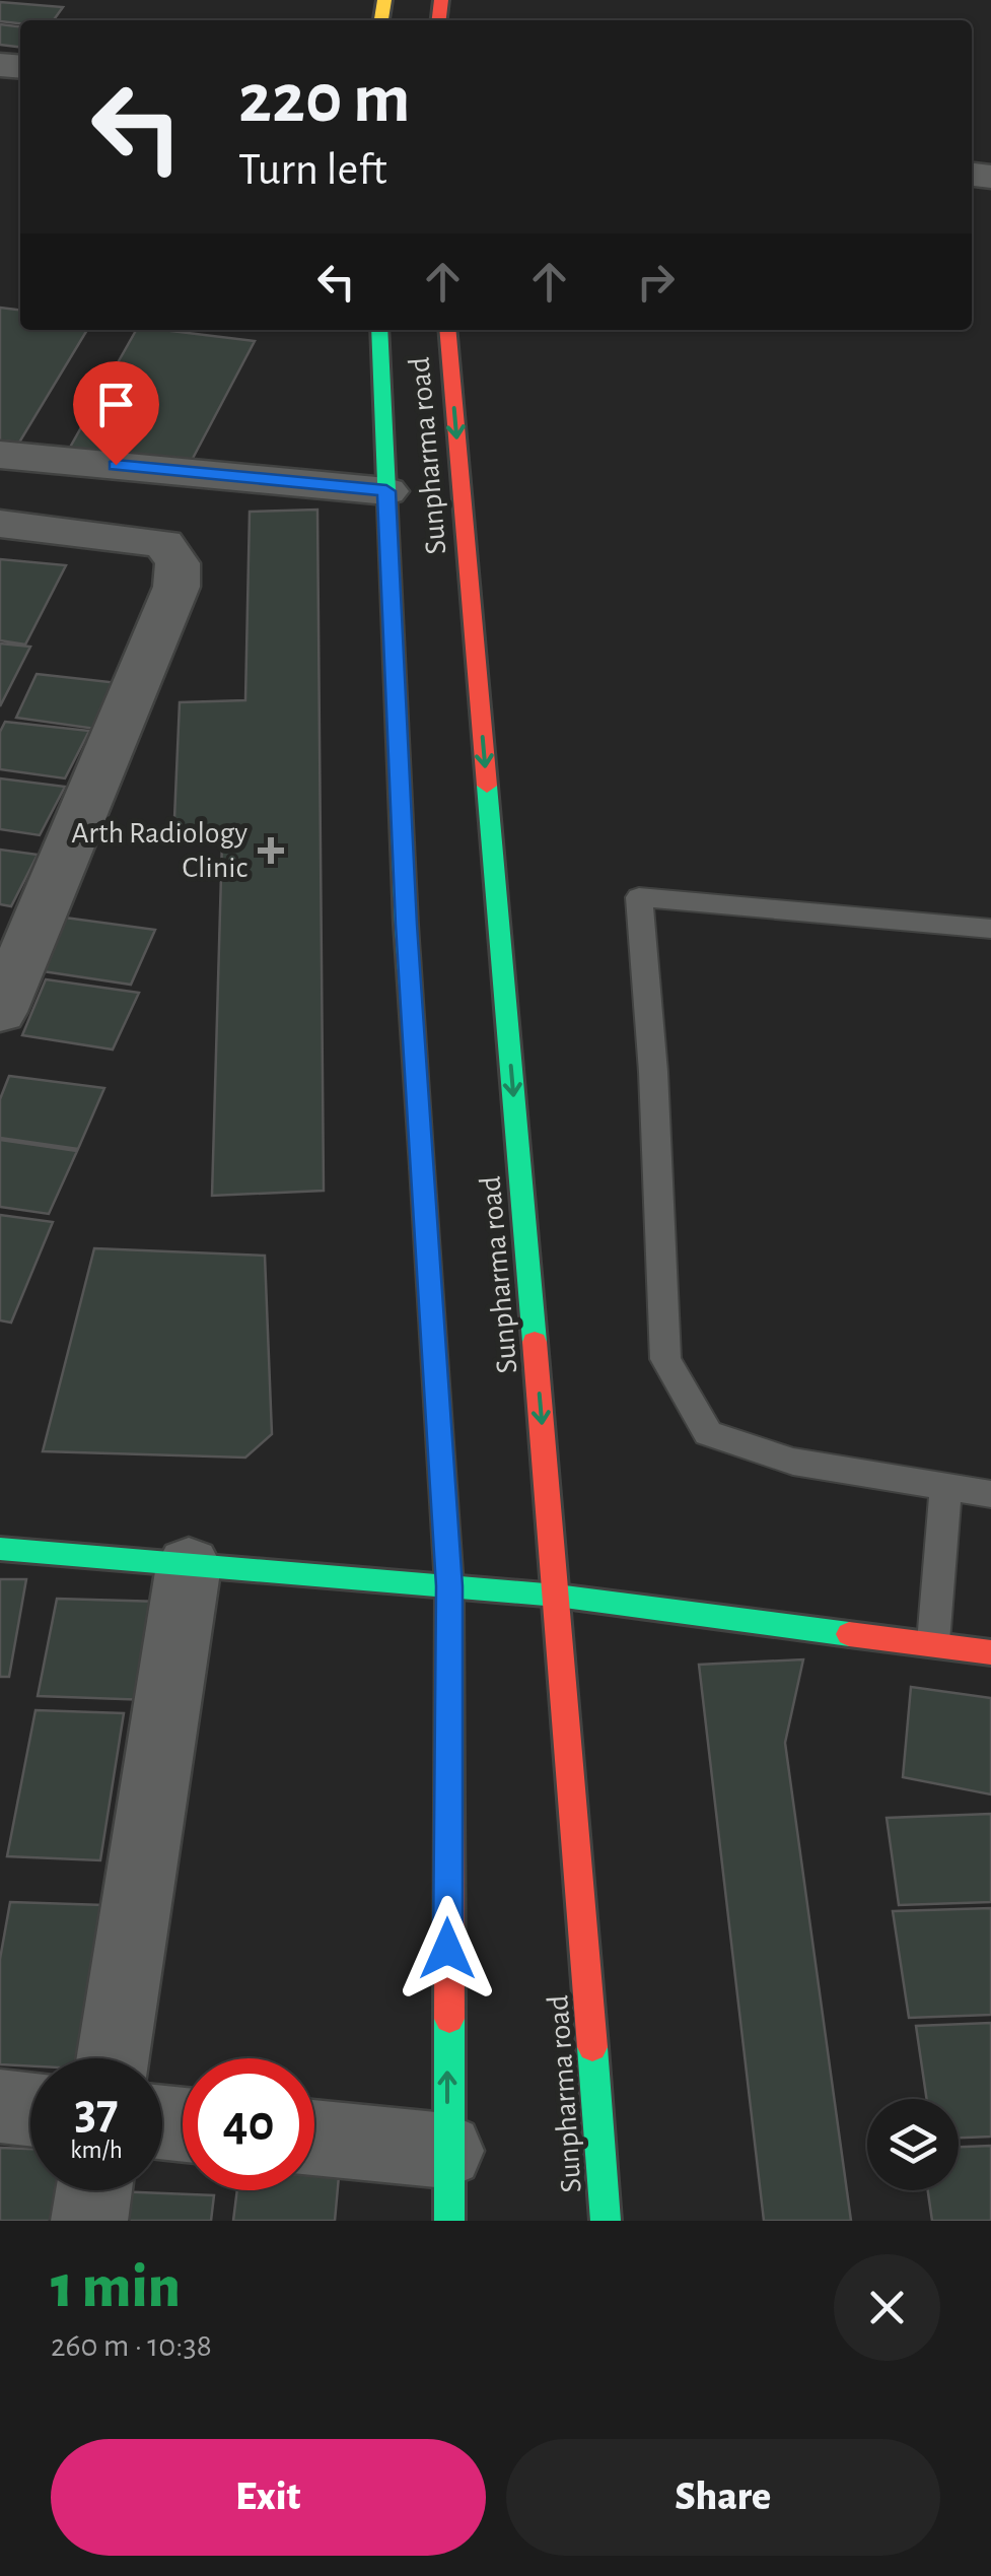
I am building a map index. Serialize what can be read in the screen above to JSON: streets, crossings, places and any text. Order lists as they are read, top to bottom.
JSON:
{
  "streets": {
    "street": ["Sunpharma road"]
  },
  "places": {
    "health": ["Arth Radiology Clinic"]
  },
  "page": {
    "turn": ["220 m", "Turn left"],
    "speed": "37 km/h",
    "limit": "40",
    "heading": ["1 min", "260 m · 10:38"],
    "buttons": ["Exit", "Share"]
  }
}
